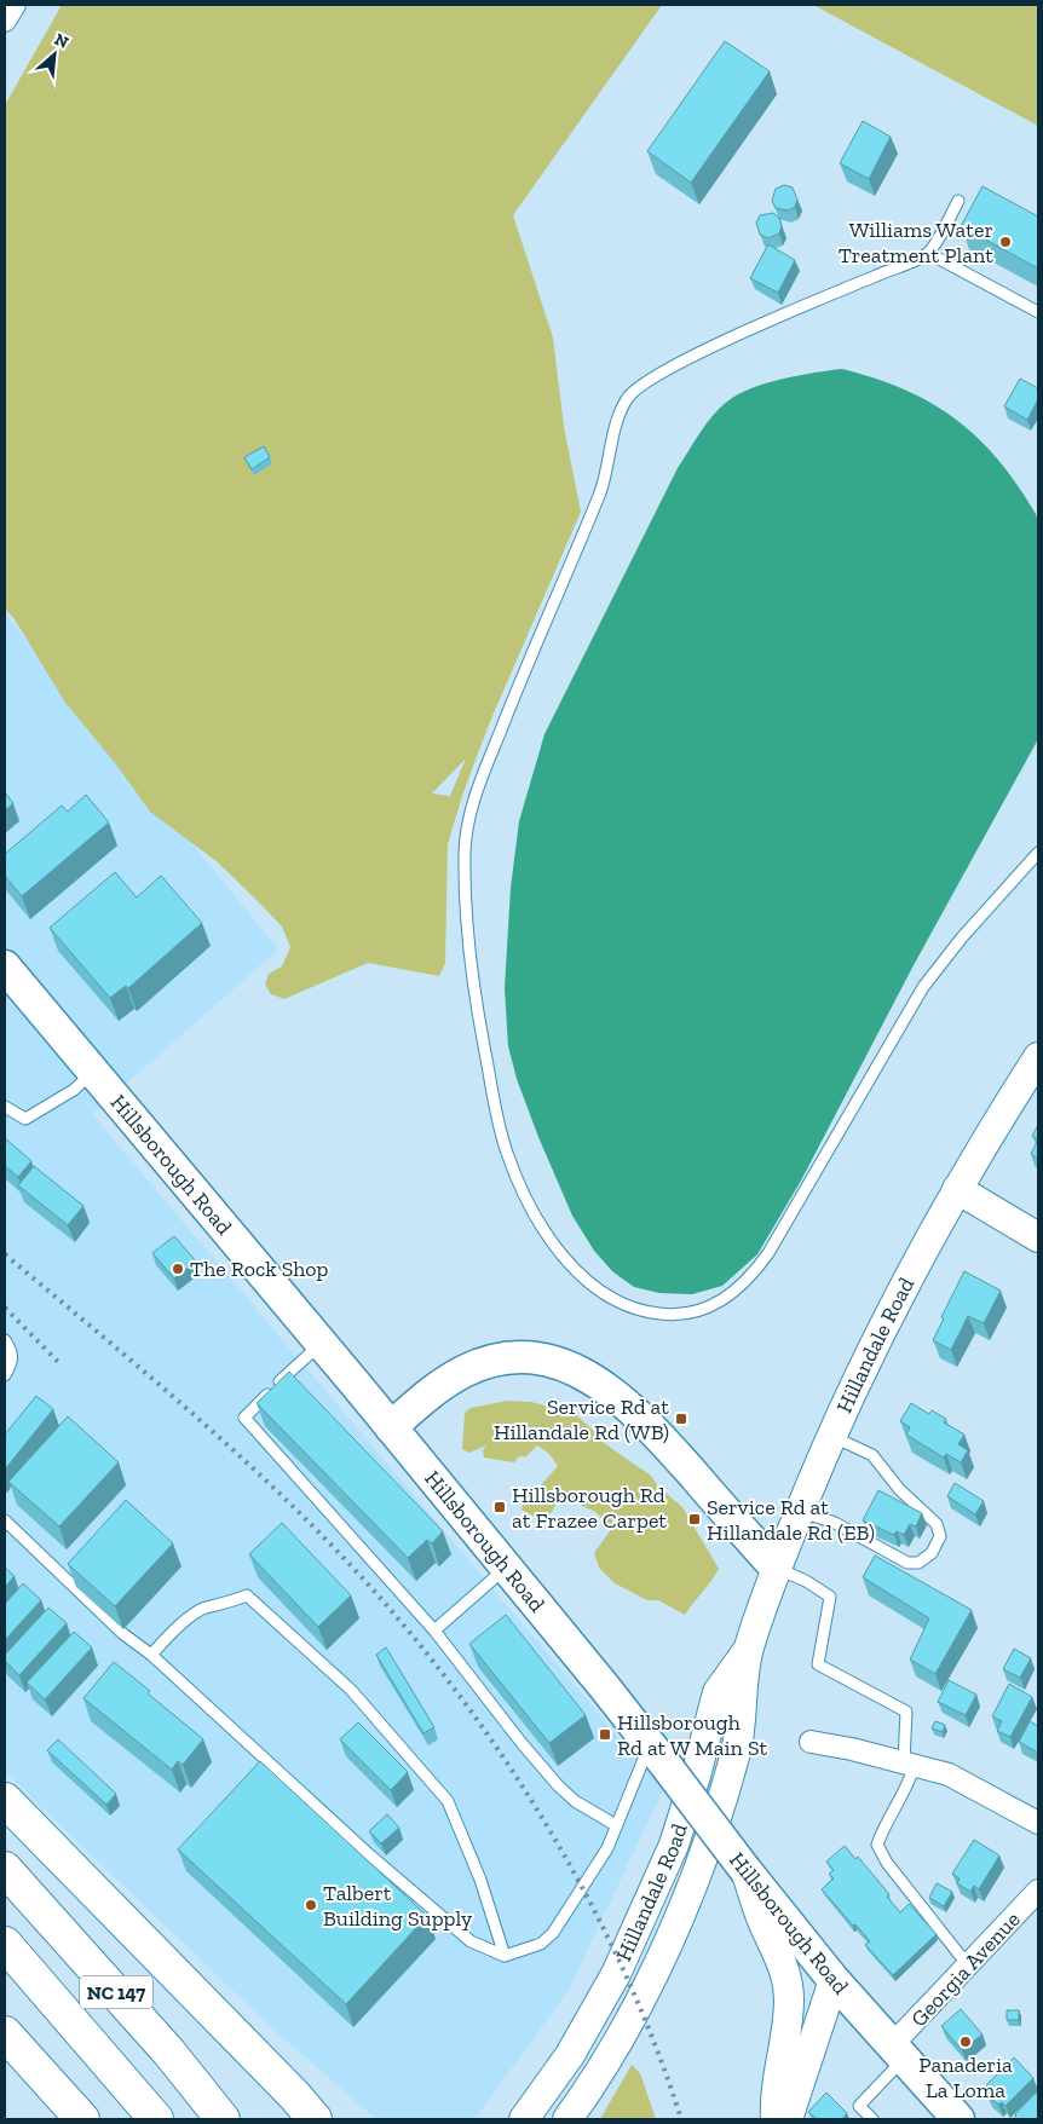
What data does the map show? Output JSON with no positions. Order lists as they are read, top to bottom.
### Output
{
  "streets": {
    "highway": ["NC 147"],
    "main road": ["Hillsborough Road", "Hillandale Road"],
    "street": ["Georgia Avenue"]
  },
  "crossings": [
    ["Hillsborough Road", "Georgia Avenue"]
  ],
  "places": {
    "other": [
      "Williams Water Treatment Plant",
      "The Rock Shop",
      "Talbert Building Supply",
      "Panaderia La Loma"
    ],
    "transit": [
      "Service Rd at Hillandale Rd (WB)",
      "Hillsborough Rd at Frazee Carpet",
      "Service Rd at Hillandale Rd (EB)",
      "Hillsborough Rd at W Main St"
    ]
  },
  "north": "top right"
}
